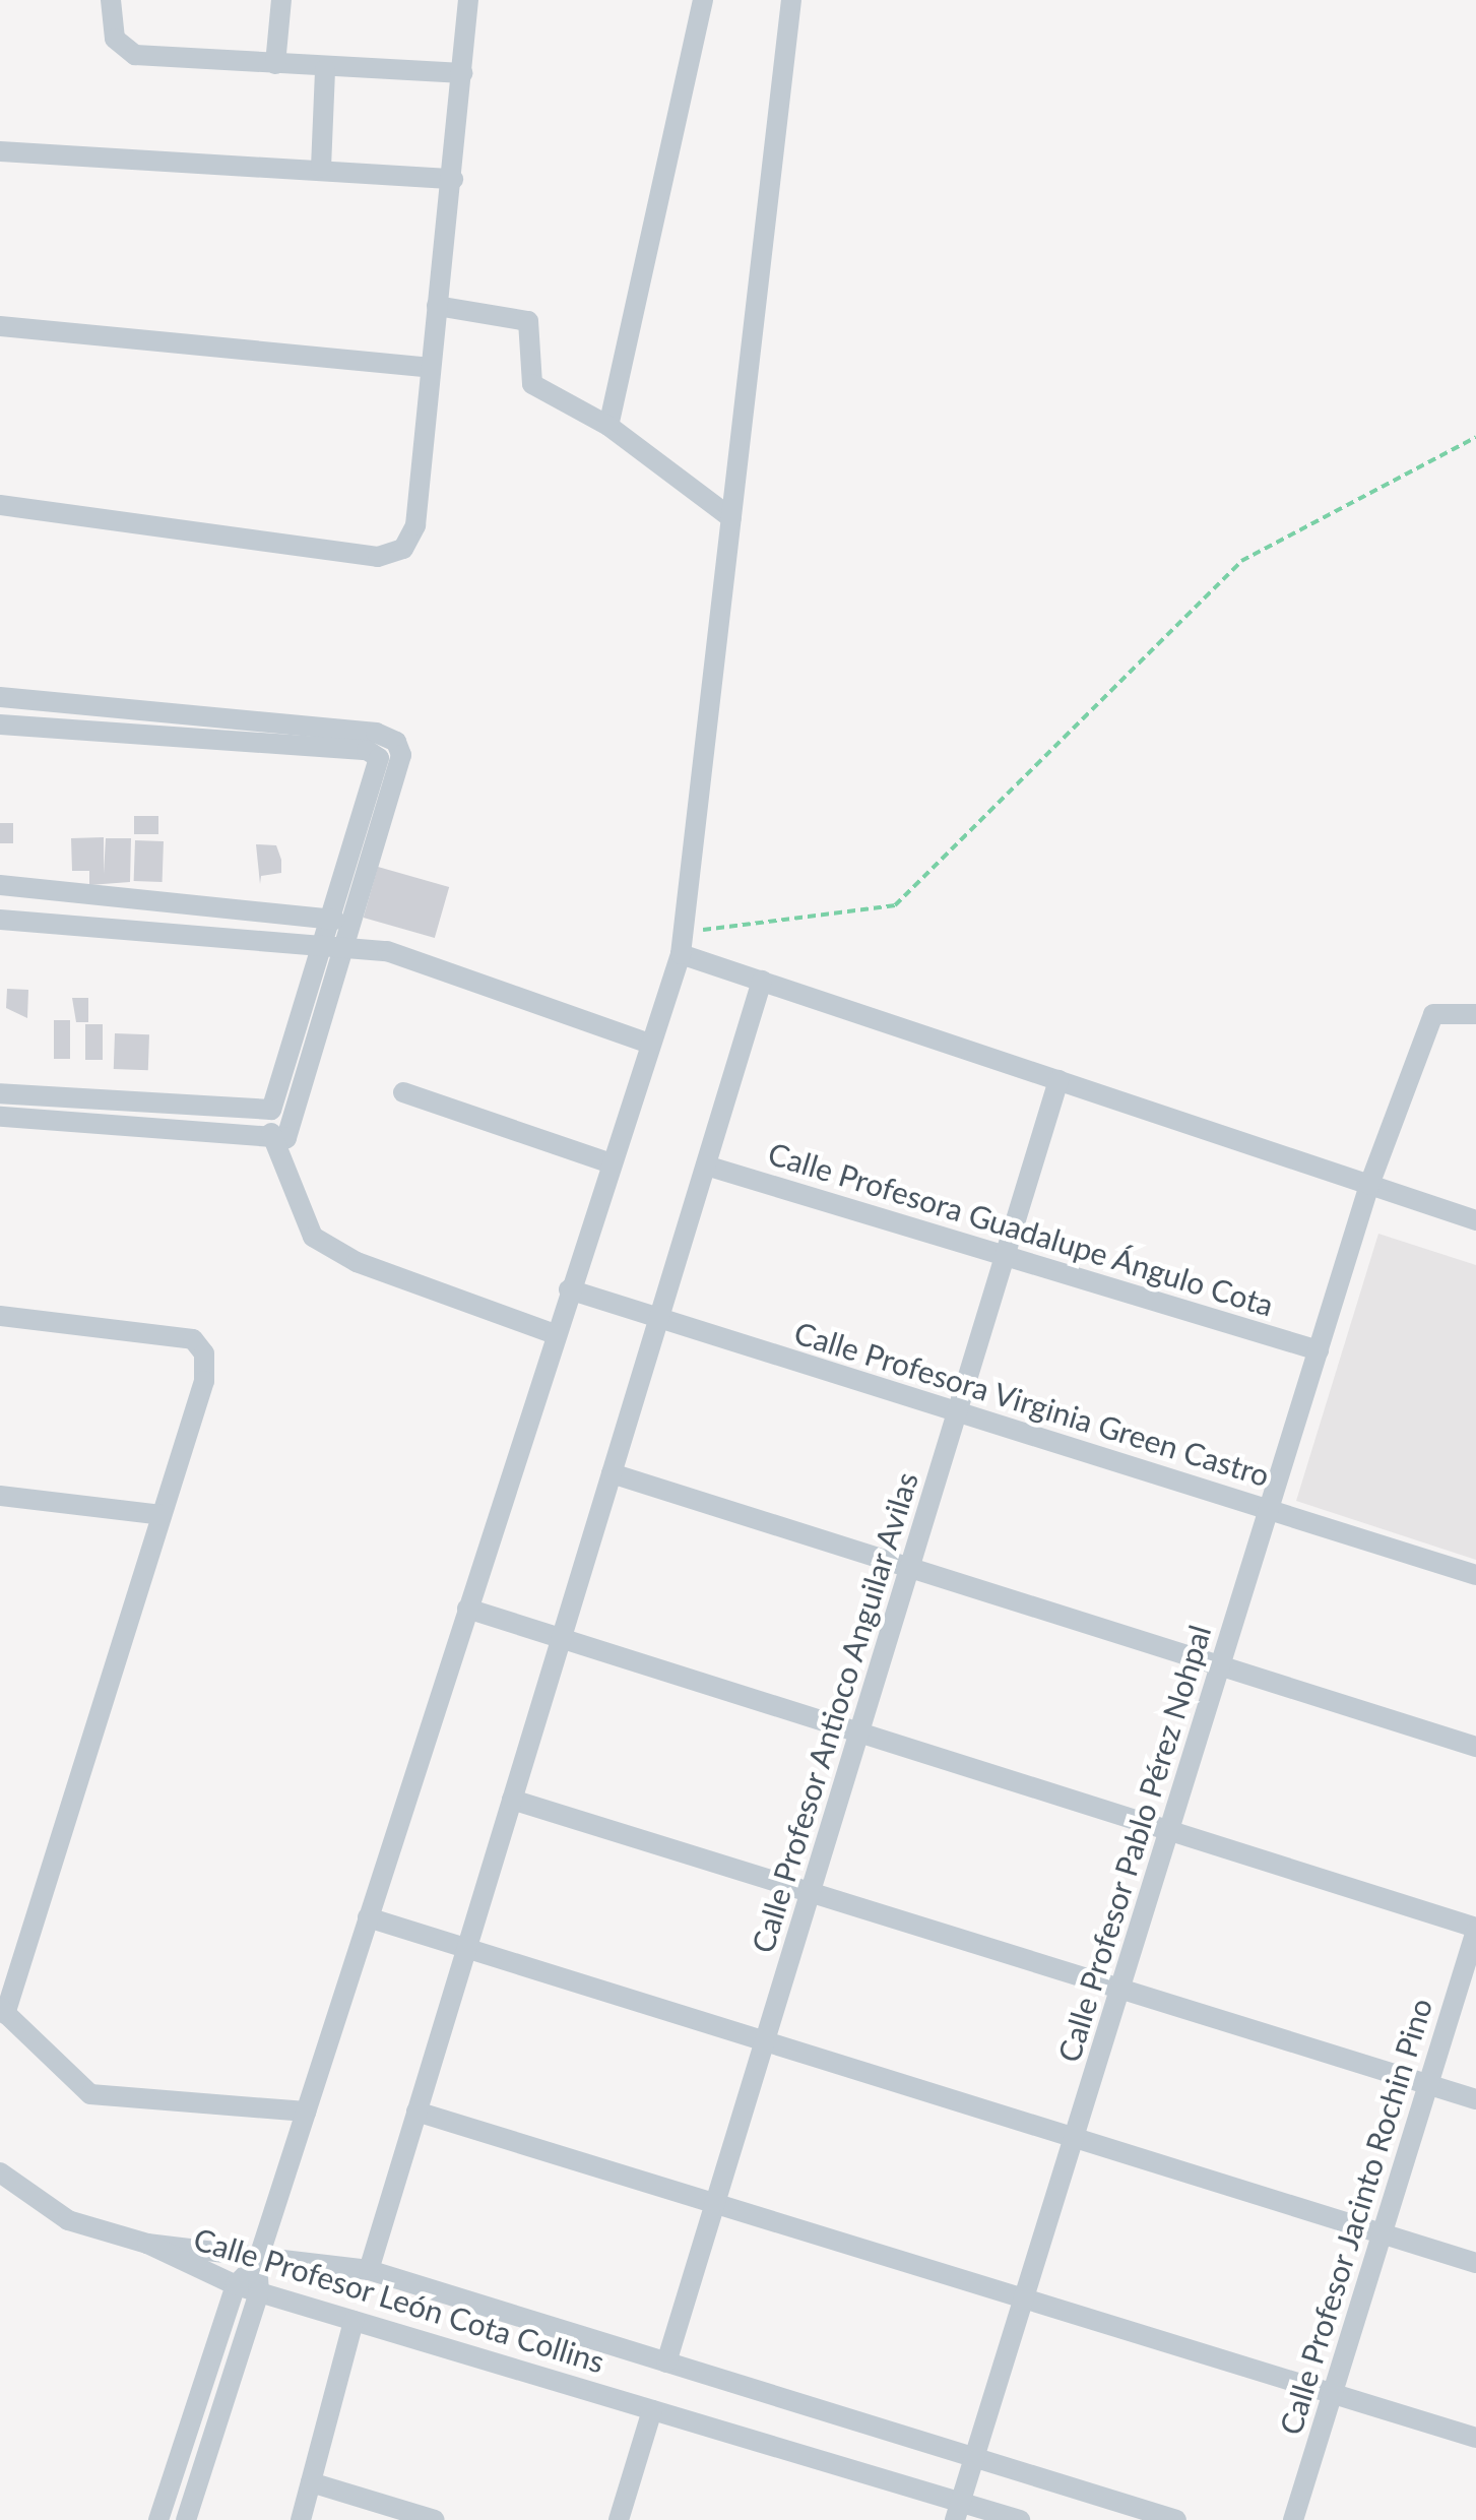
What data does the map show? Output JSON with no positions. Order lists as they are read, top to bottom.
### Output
{
  "streets": {
    "street": [
      "Calle Profesora Guadalupe Ángulo Cota",
      "Calle Profesora Virginia Green Castro",
      "Calle Profesor Antioco Anguilar Avilas",
      "Calle Profesor Pablo Pérez Nohpal",
      "Calle Profesor Jacinto Rochin Pino",
      "Calle Profesor León Cota Collins"
    ]
  },
  "crossings": [
    ["Calle Profesora Guadalupe Ángulo Cota", "Calle Profesor Antioco Anguilar Avilas"],
    ["Calle Profesora Guadalupe Ángulo Cota", "Calle Profesor Pablo Pérez Nohpal"],
    ["Calle Profesora Virginia Green Castro", "Calle Profesor Antioco Anguilar Avilas"],
    ["Calle Profesora Virginia Green Castro", "Calle Profesor Pablo Pérez Nohpal"],
    ["Calle Profesor Antioco Anguilar Avilas", "Calle Profesor León Cota Collins"],
    ["Calle Profesor Pablo Pérez Nohpal", "Calle Profesor León Cota Collins"]
  ]
}
